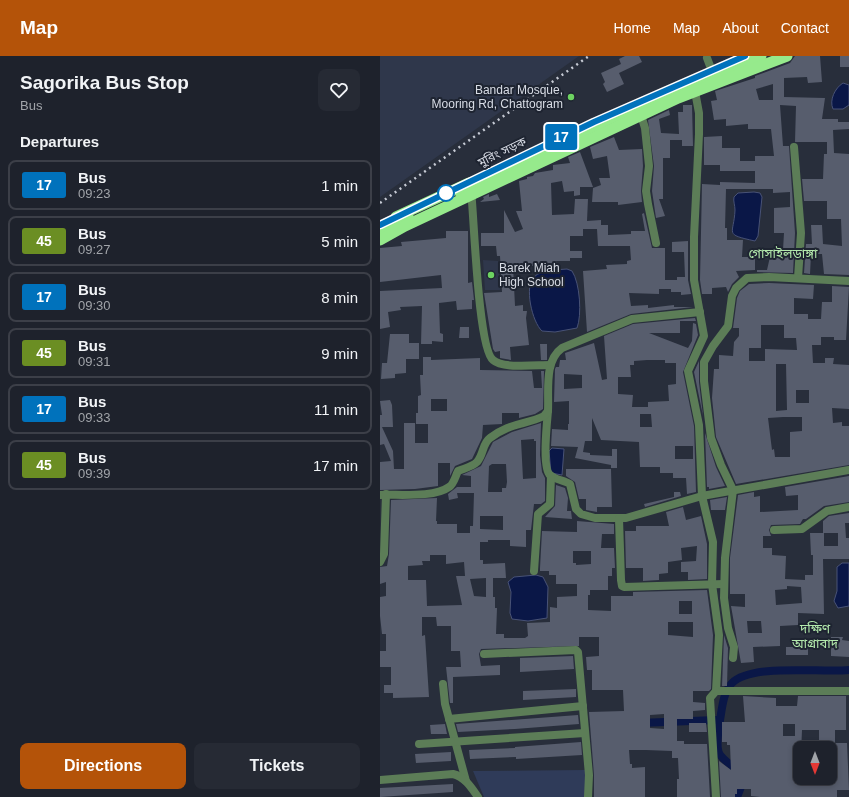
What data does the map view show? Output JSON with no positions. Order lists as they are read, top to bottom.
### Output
{
  "streets": {
    "highway": ["মুরিং সড়ক"]
  },
  "districts": ["গোসাইলডাঙ্গা", "দক্ষিণ আগ্রাবাদ"],
  "places": ["Bandar Mosque, Mooring Rd, Chattogram", "Barek Miah High School"],
  "lines": ["bus line 17"],
  "north": "bottom",
  "page": {
    "header": "Map",
    "nav": [
      "Home",
      "Map",
      "About",
      "Contact"
    ],
    "heading": [
      ["Sagorika Bus Stop", "Bus"],
      "Departures"
    ],
    "on_map": "17",
    "list": [
      {
        "mark": "17",
        "name": "Bus",
        "note": "09:23",
        "value": "1 min"
      },
      {
        "mark": "45",
        "name": "Bus",
        "note": "09:27",
        "value": "5 min"
      },
      {
        "mark": "17",
        "name": "Bus",
        "note": "09:30",
        "value": "8 min"
      },
      {
        "mark": "45",
        "name": "Bus",
        "note": "09:31",
        "value": "9 min"
      },
      {
        "mark": "17",
        "name": "Bus",
        "note": "09:33",
        "value": "11 min"
      },
      {
        "mark": "45",
        "name": "Bus",
        "note": "09:39",
        "value": "17 min"
      }
    ],
    "buttons": ["Directions", "Tickets"]
  }
}
